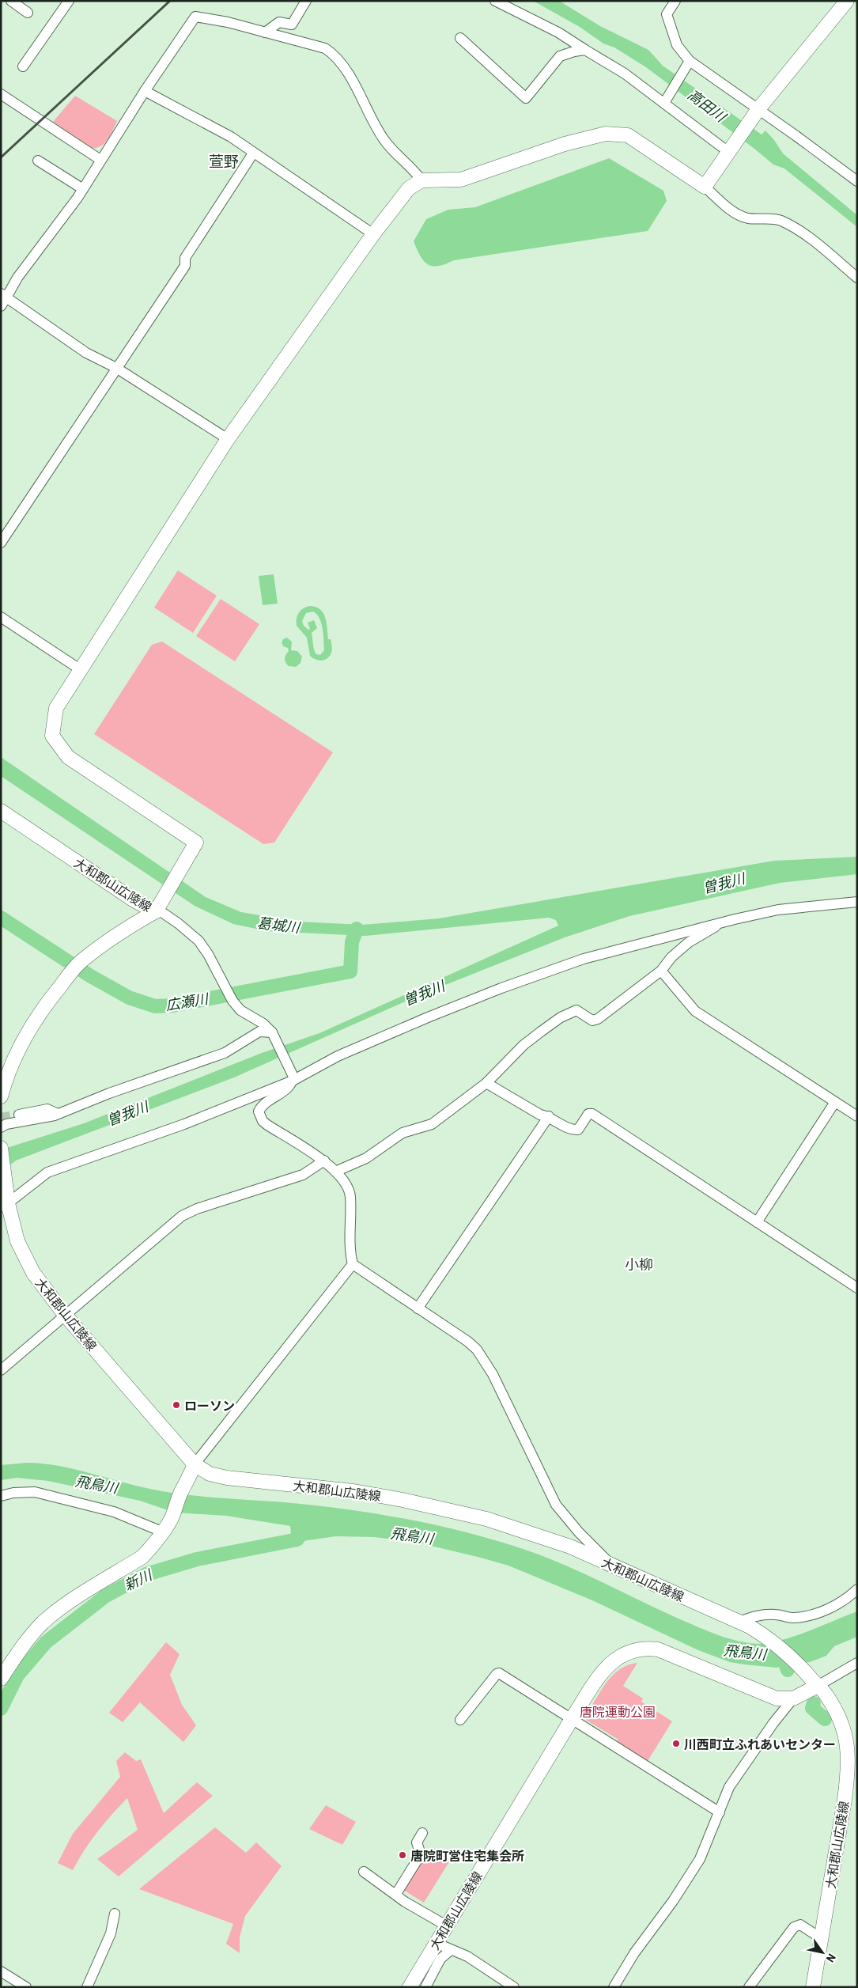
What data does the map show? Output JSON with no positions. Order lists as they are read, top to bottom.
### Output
{
  "streets": {
    "main road": ["大和郡山広陵線"]
  },
  "districts": ["萱野", "小柳"],
  "water": [
    "高田川",
    "曽我川",
    "葛城川",
    "広瀬川",
    "飛鳥川",
    "新川"
  ],
  "parks": ["唐院運動公園"],
  "places": ["ローソン", "川西町立ふれあいセンター", "唐院町営住宅集会所"],
  "north": "bottom right"
}
